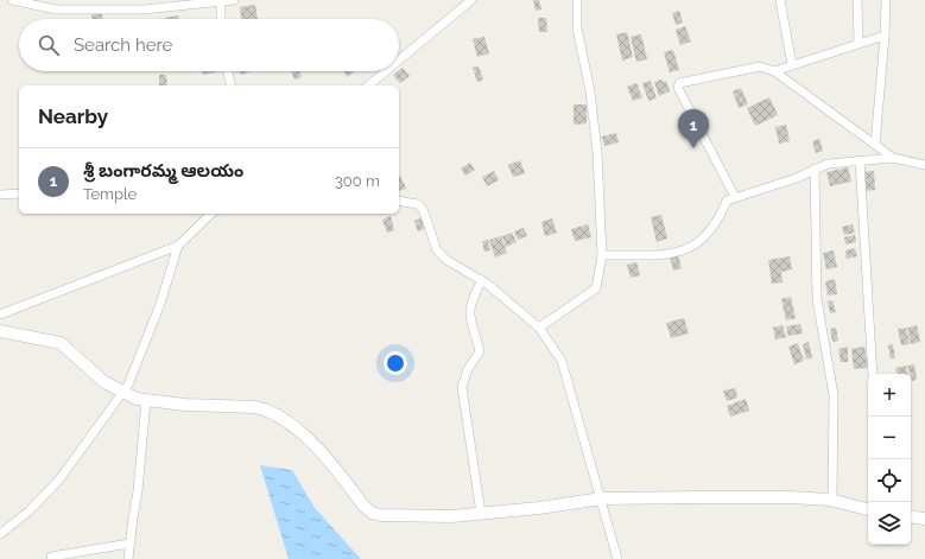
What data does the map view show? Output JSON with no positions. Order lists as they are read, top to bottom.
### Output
{
  "page": {
    "search": "Search here",
    "heading": "Nearby",
    "pins": "1",
    "list": [
      {
        "mark": "1",
        "name": "శ్రీ బంగారమ్మ ఆలయం",
        "note": "Temple",
        "value": "300 m"
      }
    ],
    "map_buttons": ["+", "−"]
  }
}
